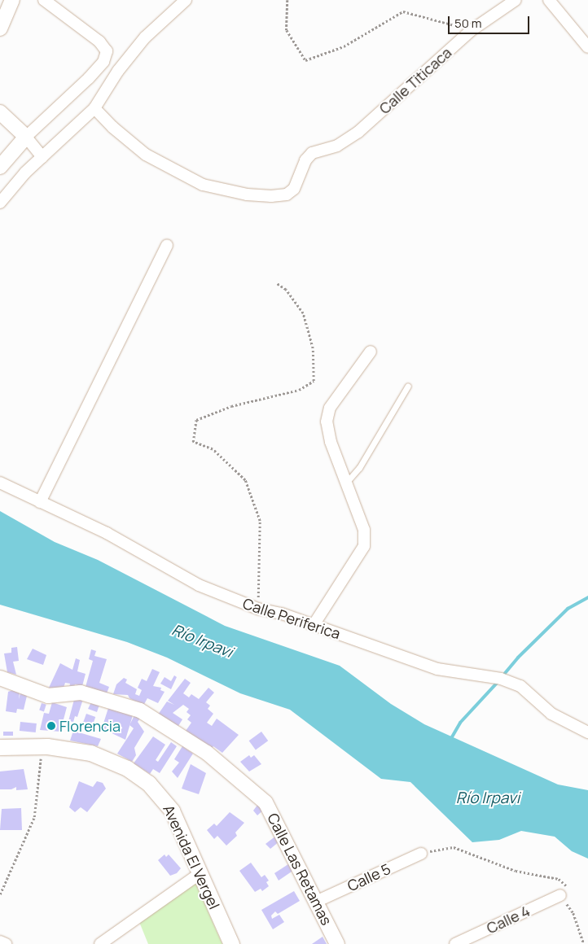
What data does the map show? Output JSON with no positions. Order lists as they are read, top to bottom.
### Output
{
  "streets": {
    "main road": ["Avenida El Vergel"],
    "street": [
      "Calle Titicaca",
      "Calle Periferica",
      "Calle Las Retamas",
      "Calle 5",
      "Calle 4"
    ]
  },
  "crossings": [
    ["Calle Las Retamas", "Calle 5"]
  ],
  "water": ["Río Irpavi"],
  "places": ["Florencia"],
  "scale_bar": "50 m"
}
